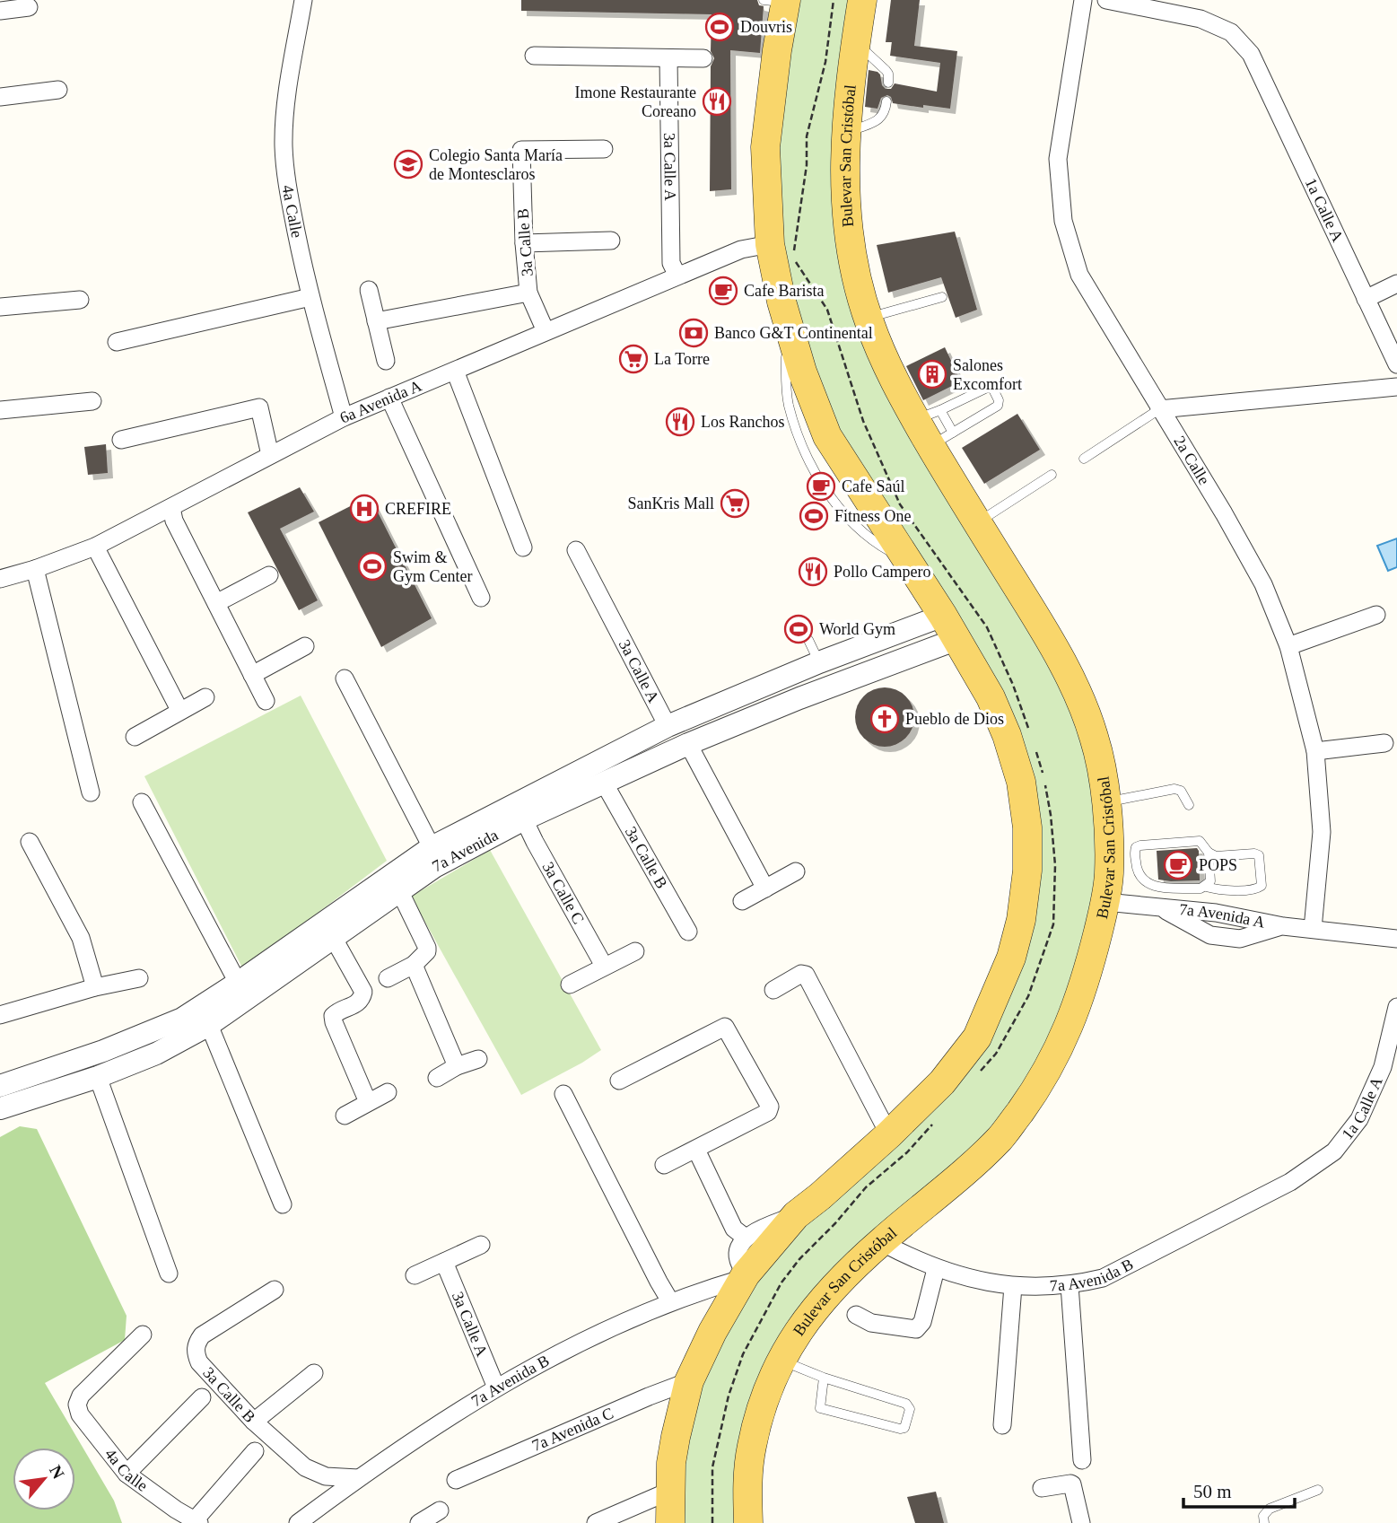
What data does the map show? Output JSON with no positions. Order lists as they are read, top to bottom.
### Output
{
  "streets": {
    "main road": ["Bulevar San Cristóbal"],
    "street": [
      "3a Calle A",
      "1a Calle A",
      "4a Calle",
      "3a Calle B",
      "6a Avenida A",
      "2a Calle",
      "7a Avenida",
      "3a Calle C",
      "7a Avenida A",
      "7a Avenida B",
      "7a Avenida C"
    ]
  },
  "crossings": [
    ["Bulevar San Cristóbal", "7a Avenida A"],
    ["Bulevar San Cristóbal", "7a Avenida B"],
    ["3a Calle A", "6a Avenida A"],
    ["3a Calle A", "7a Avenida"],
    ["3a Calle A", "7a Avenida B"],
    ["1a Calle A", "7a Avenida B"],
    ["4a Calle", "6a Avenida A"],
    ["3a Calle B", "6a Avenida A"],
    ["3a Calle B", "7a Avenida"],
    ["3a Calle B", "7a Avenida B"],
    ["2a Calle", "7a Avenida A"],
    ["7a Avenida", "3a Calle C"]
  ],
  "places": {
    "sports": [
      "Douvris",
      "Fitness One",
      "Swim & Gym Center",
      "World Gym"
    ],
    "restaurant": ["Imone Restaurante Coreano", "Los Ranchos", "Pollo Campero"],
    "school or university": ["Colegio Santa María de Montesclaros"],
    "cafe": ["Cafe Barista", "Cafe Saúl", "POPS"],
    "bank": ["Banco G&T Continental"],
    "supermarket": ["La Torre", "SanKris Mall"],
    "building": ["Salones Excomfort"],
    "hospital": ["CREFIRE"],
    "church": ["Pueblo de Dios"]
  },
  "scale_bar": "50 m",
  "north": "top right"
}
